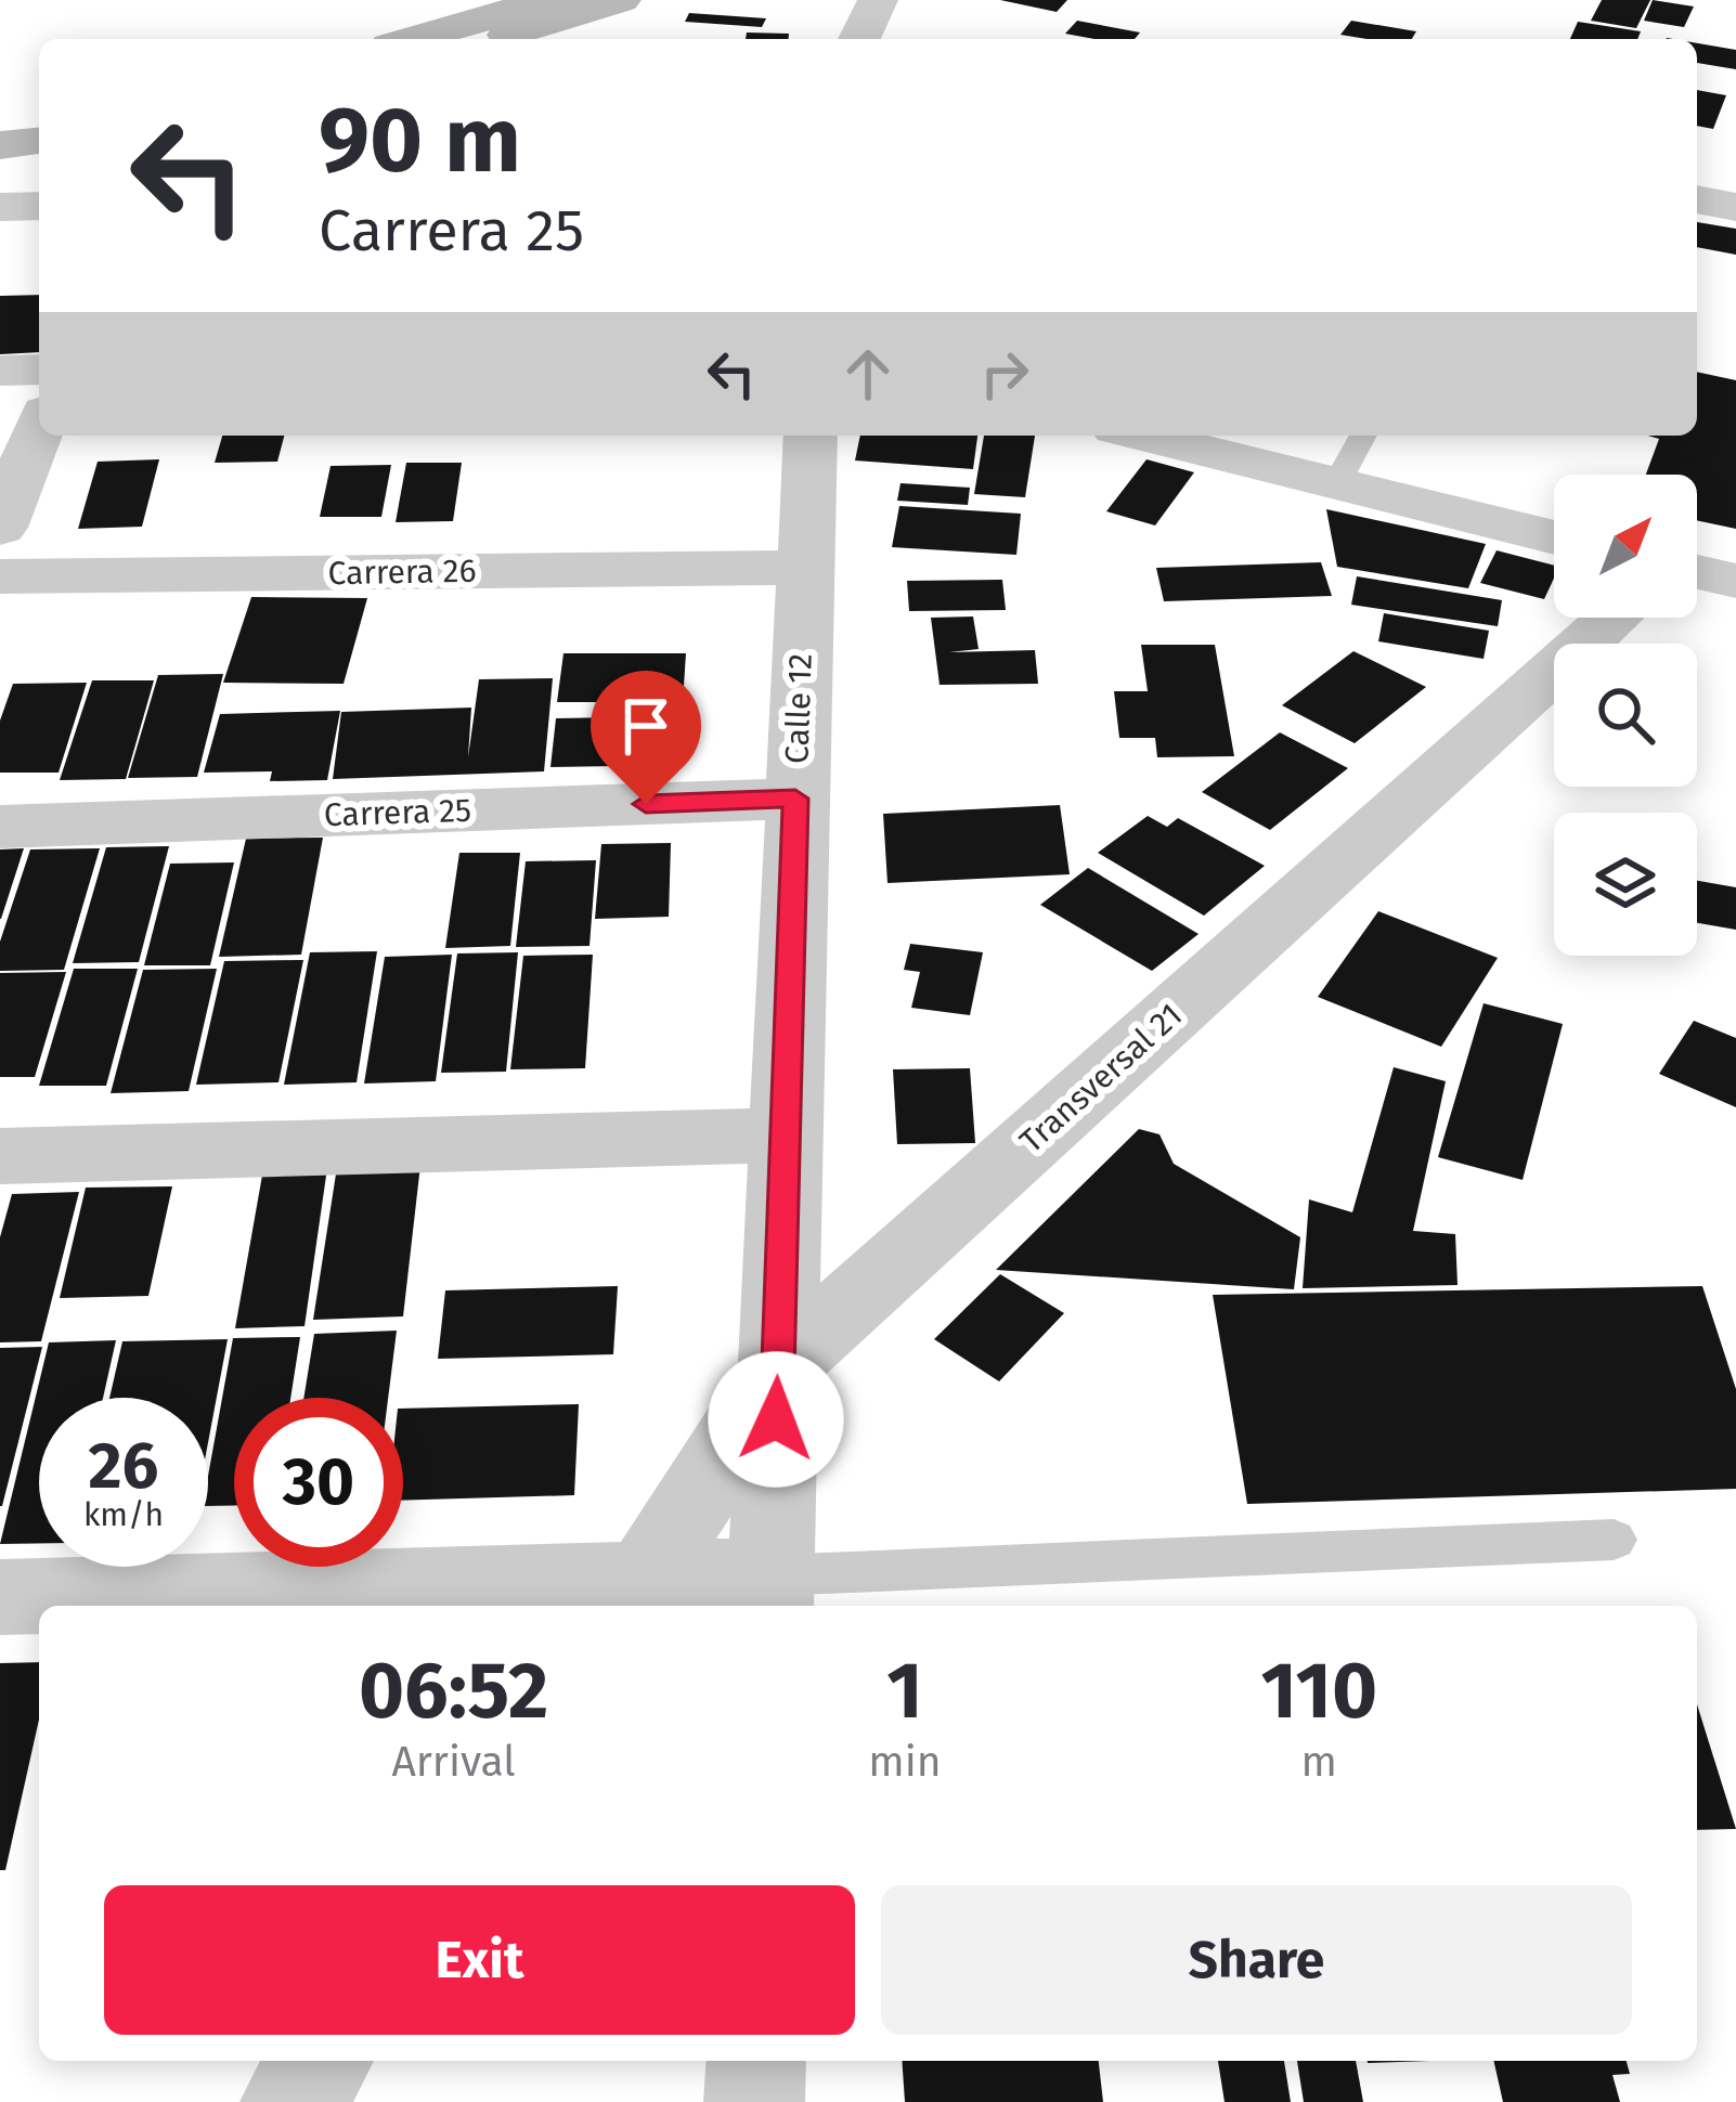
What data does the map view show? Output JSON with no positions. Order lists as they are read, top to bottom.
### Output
{
  "streets": {
    "street": [
      "Carrera 26",
      "Calle 12",
      "Carrera 25",
      "Transversal 21"
    ]
  },
  "crossings": [
    ["Carrera 26", "Calle 12"],
    ["Calle 12", "Carrera 25"],
    ["Calle 12", "Transversal 21"]
  ],
  "north": "top right",
  "page": {
    "turn": ["90 m", "Carrera 25"],
    "speed": "26 km/h",
    "limit": "30",
    "eta": [
      "06:52",
      "Arrival",
      "1",
      "min",
      "110",
      "m"
    ],
    "buttons": ["Exit", "Share"]
  }
}
